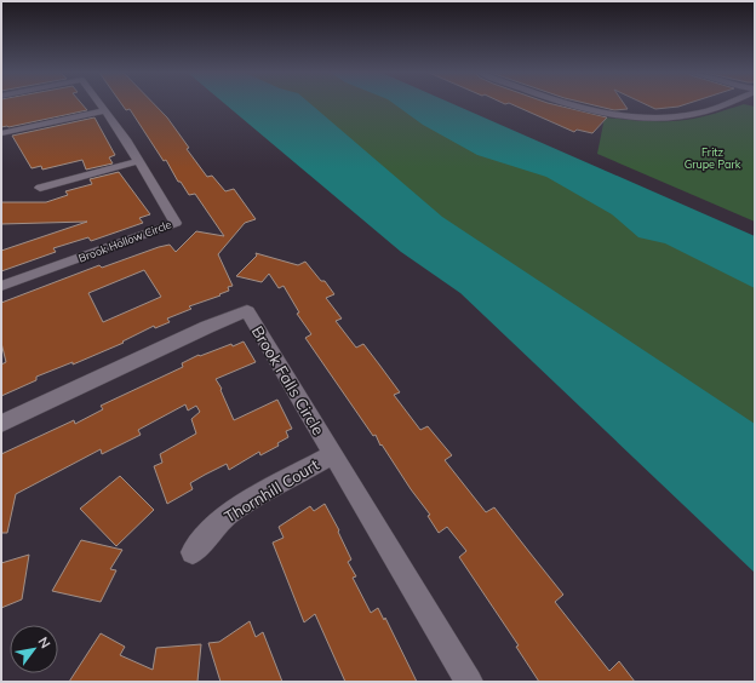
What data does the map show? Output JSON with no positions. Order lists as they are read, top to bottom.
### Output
{
  "streets": {
    "street": ["Brook Hollow Circle", "Brook Falls Circle", "Thornhill Court"]
  },
  "crossings": [
    ["Brook Falls Circle", "Thornhill Court"]
  ],
  "parks": ["Fritz Grupe Park"],
  "north": "top right"
}
